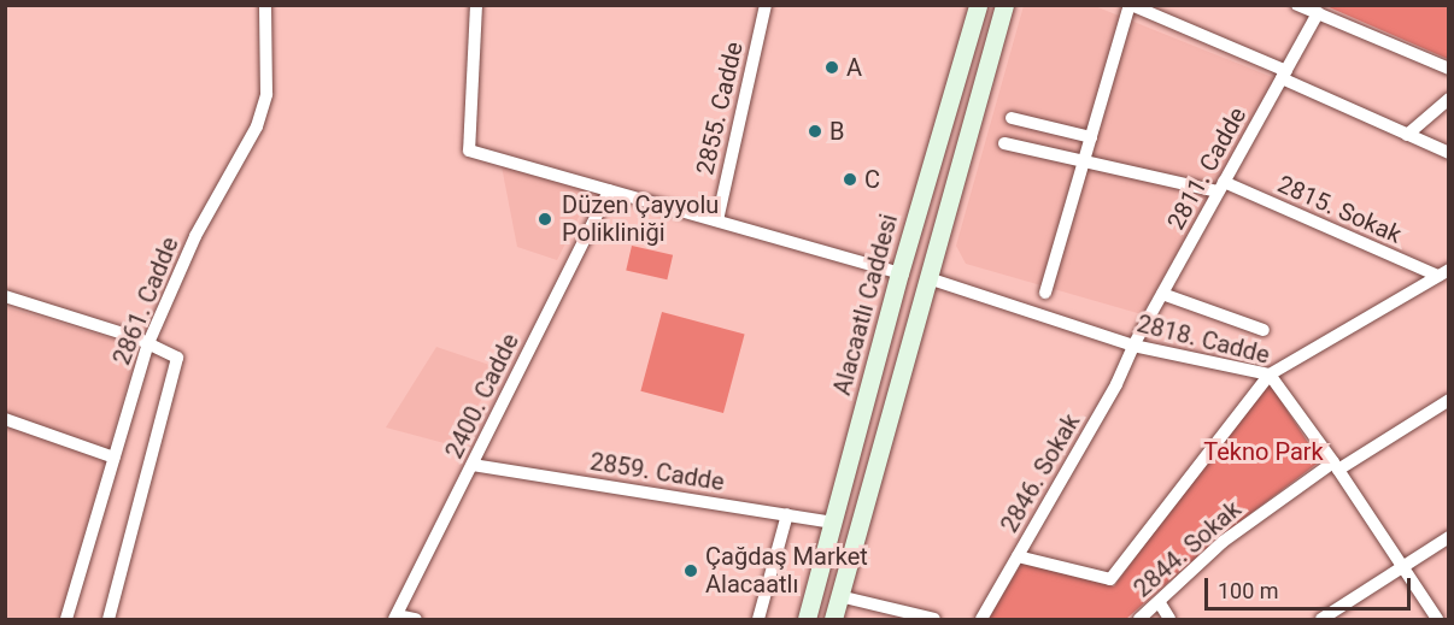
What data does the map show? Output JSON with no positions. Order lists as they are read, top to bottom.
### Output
{
  "streets": {
    "main road": ["Alacaatlı Caddesi"],
    "street": [
      "2855. Cadde",
      "2811. Cadde",
      "2815. Sokak",
      "2861. Cadde",
      "2818. Cadde",
      "2400. Cadde",
      "2859. Cadde",
      "2846. Sokak",
      "2844. Sokak"
    ]
  },
  "crossings": [
    ["2811. Cadde", "2815. Sokak"],
    ["2811. Cadde", "2818. Cadde"],
    ["2811. Cadde", "2846. Sokak"],
    ["Alacaatlı Caddesi", "2859. Cadde"],
    ["2818. Cadde", "2846. Sokak"],
    ["2818. Cadde", "2844. Sokak"],
    ["2400. Cadde", "2859. Cadde"]
  ],
  "parks": ["Tekno Park"],
  "places": [
    "A",
    "B",
    "C",
    "Düzen Çayyolu Polikliniği",
    "Çağdaş Market Alacaatlı"
  ],
  "scale_bar": "100 m"
}
